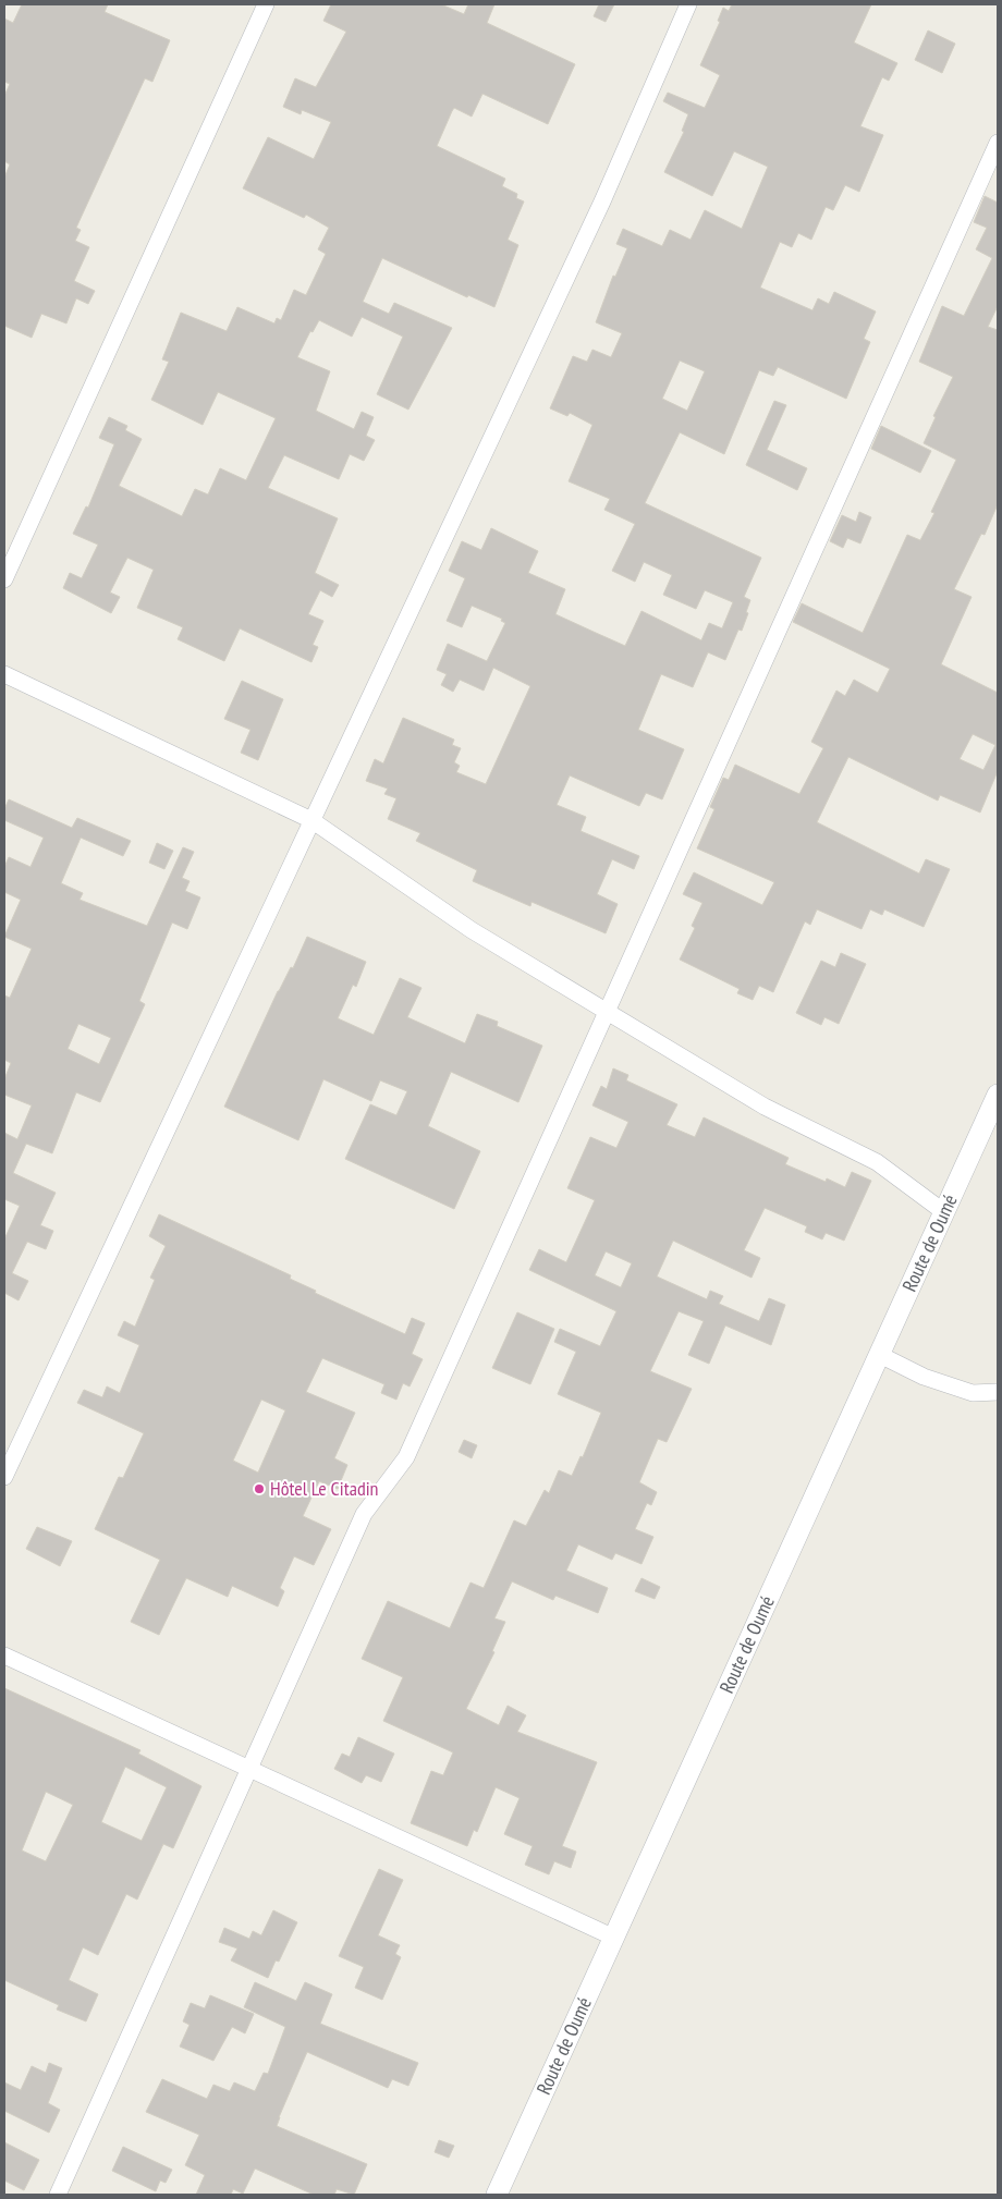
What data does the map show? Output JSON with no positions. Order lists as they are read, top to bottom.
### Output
{
  "streets": {
    "street": ["Route de Oumé"]
  },
  "places": ["Hôtel Le Citadin"]
}
